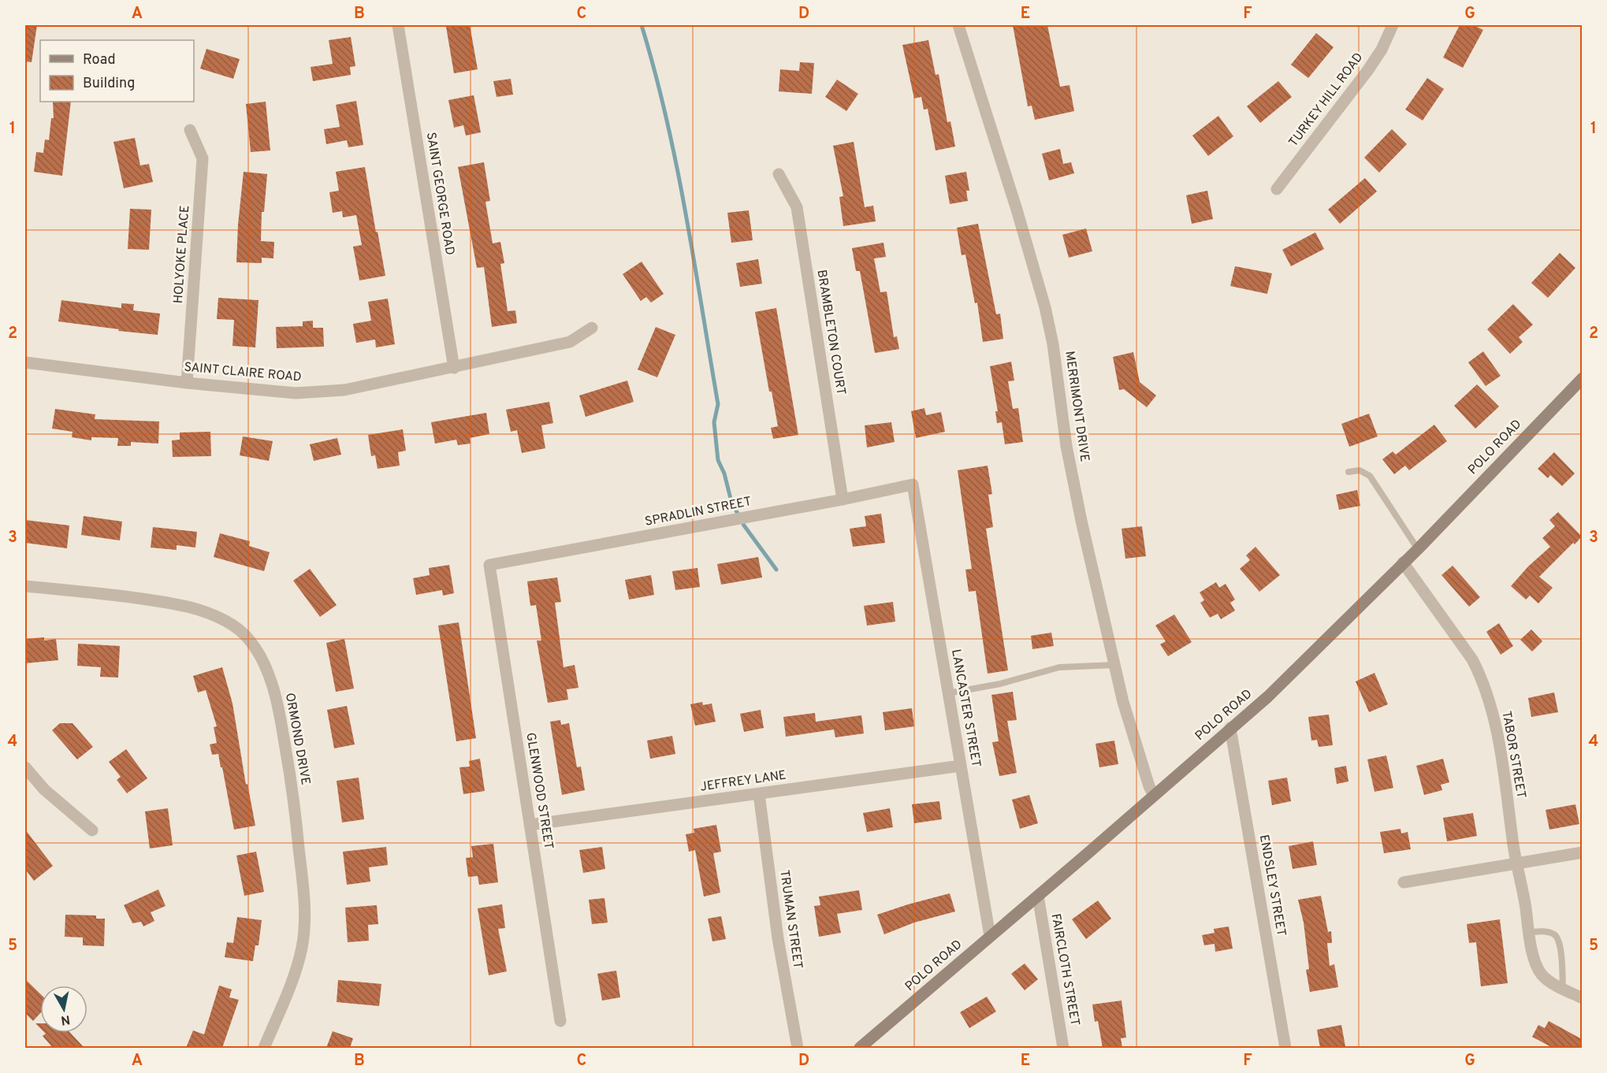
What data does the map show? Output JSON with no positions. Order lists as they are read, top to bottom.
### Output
{
  "streets": {
    "main road": ["POLO ROAD"],
    "street": [
      "TURKEY HILL ROAD",
      "SAINT GEORGE ROAD",
      "HOLYOKE PLACE",
      "BRAMBLETON COURT",
      "SAINT CLAIRE ROAD",
      "MERRIMONT DRIVE",
      "SPRADLIN STREET",
      "LANCASTER STREET",
      "ORMOND DRIVE",
      "TABOR STREET",
      "JEFFREY LANE",
      "GLENWOOD STREET",
      "ENDSLEY STREET",
      "TRUMAN STREET",
      "FAIRCLOTH STREET"
    ]
  },
  "crossings": [
    ["SAINT GEORGE ROAD", "SAINT CLAIRE ROAD"],
    ["HOLYOKE PLACE", "SAINT CLAIRE ROAD"],
    ["BRAMBLETON COURT", "SPRADLIN STREET"],
    ["MERRIMONT DRIVE", "POLO ROAD"],
    ["POLO ROAD", "LANCASTER STREET"],
    ["POLO ROAD", "TABOR STREET"],
    ["POLO ROAD", "ENDSLEY STREET"],
    ["POLO ROAD", "FAIRCLOTH STREET"],
    ["SPRADLIN STREET", "LANCASTER STREET"],
    ["SPRADLIN STREET", "GLENWOOD STREET"],
    ["LANCASTER STREET", "JEFFREY LANE"],
    ["JEFFREY LANE", "GLENWOOD STREET"],
    ["JEFFREY LANE", "TRUMAN STREET"]
  ],
  "legend": ["Road", "Building"],
  "north": "bottom",
  "grid": {
    "columns": [
      "A",
      "B",
      "C",
      "D",
      "E",
      "F",
      "G"
    ],
    "rows": [
      "1",
      "2",
      "3",
      "4",
      "5"
    ]
  }
}
